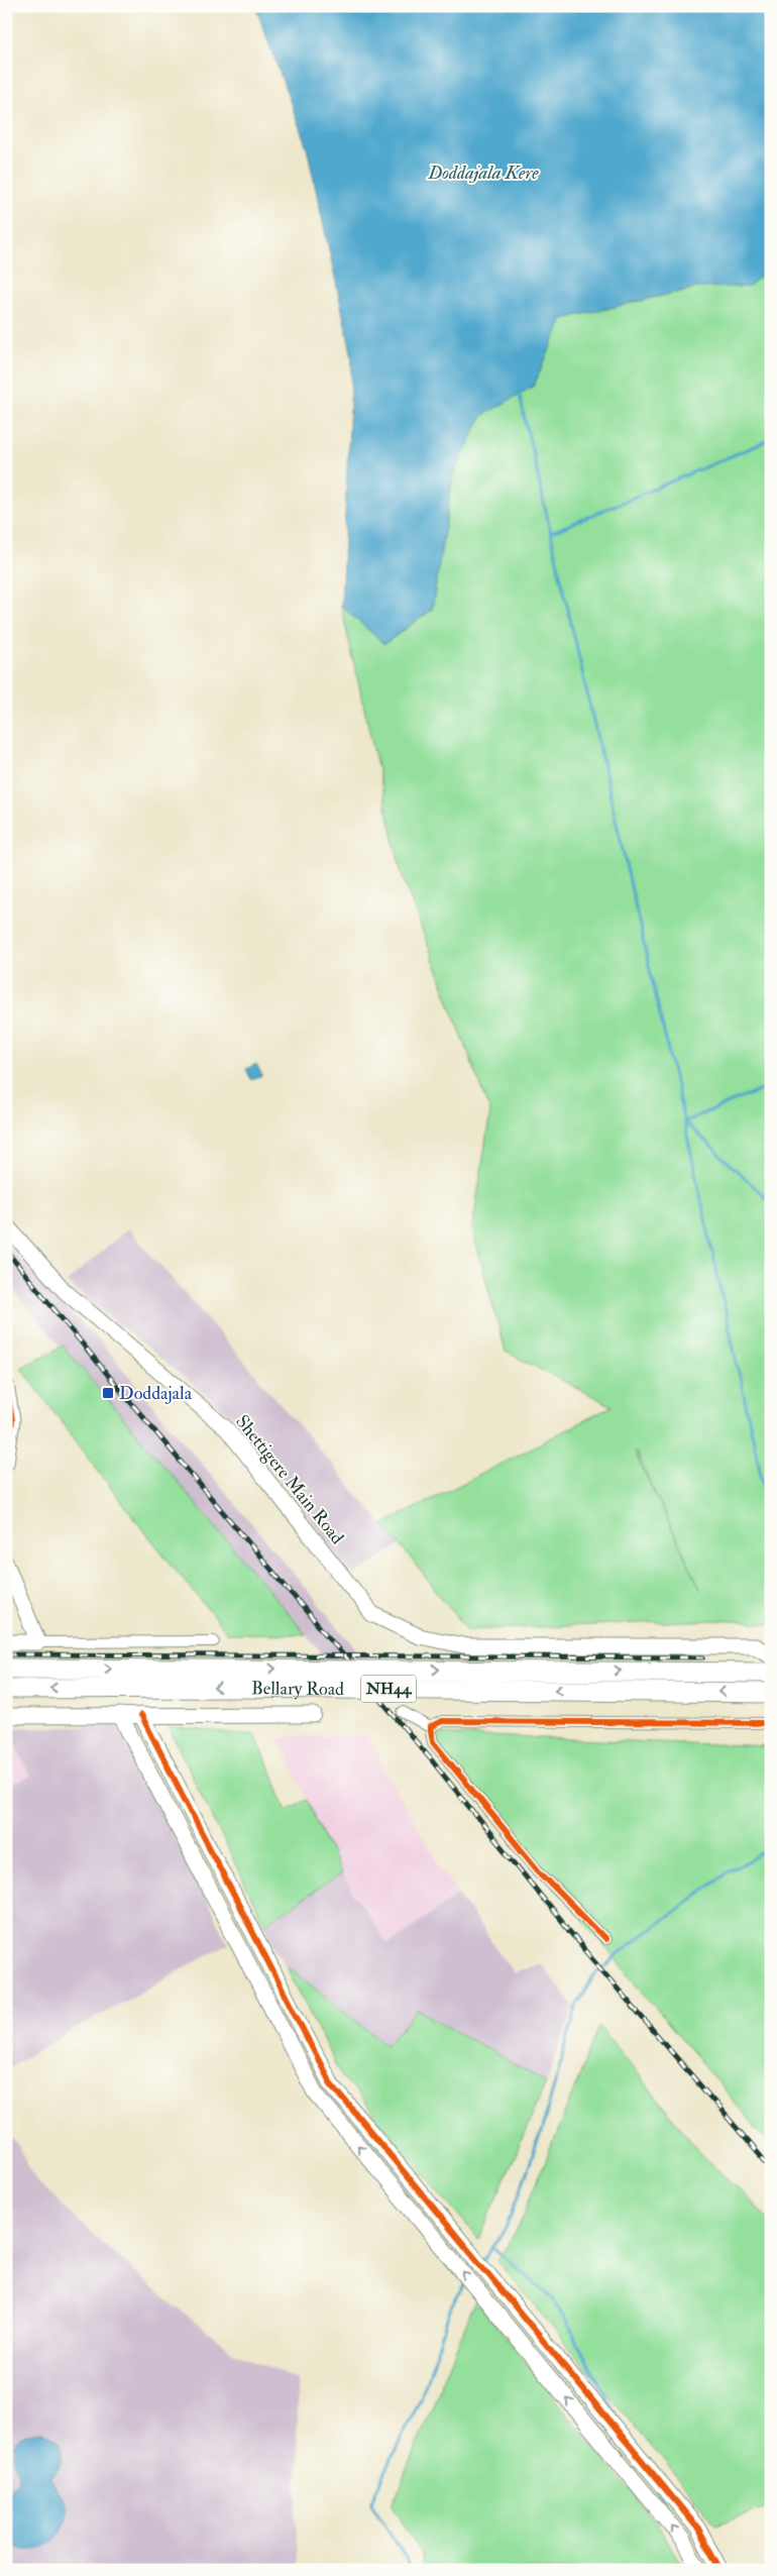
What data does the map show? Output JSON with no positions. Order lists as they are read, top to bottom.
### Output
{
  "streets": {
    "highway": ["Bellary Road", "NH44"],
    "street": ["Shettigere Main Road"]
  },
  "water": ["Doddajala Kere"],
  "places": {
    "transit": ["Doddajala"]
  }
}
